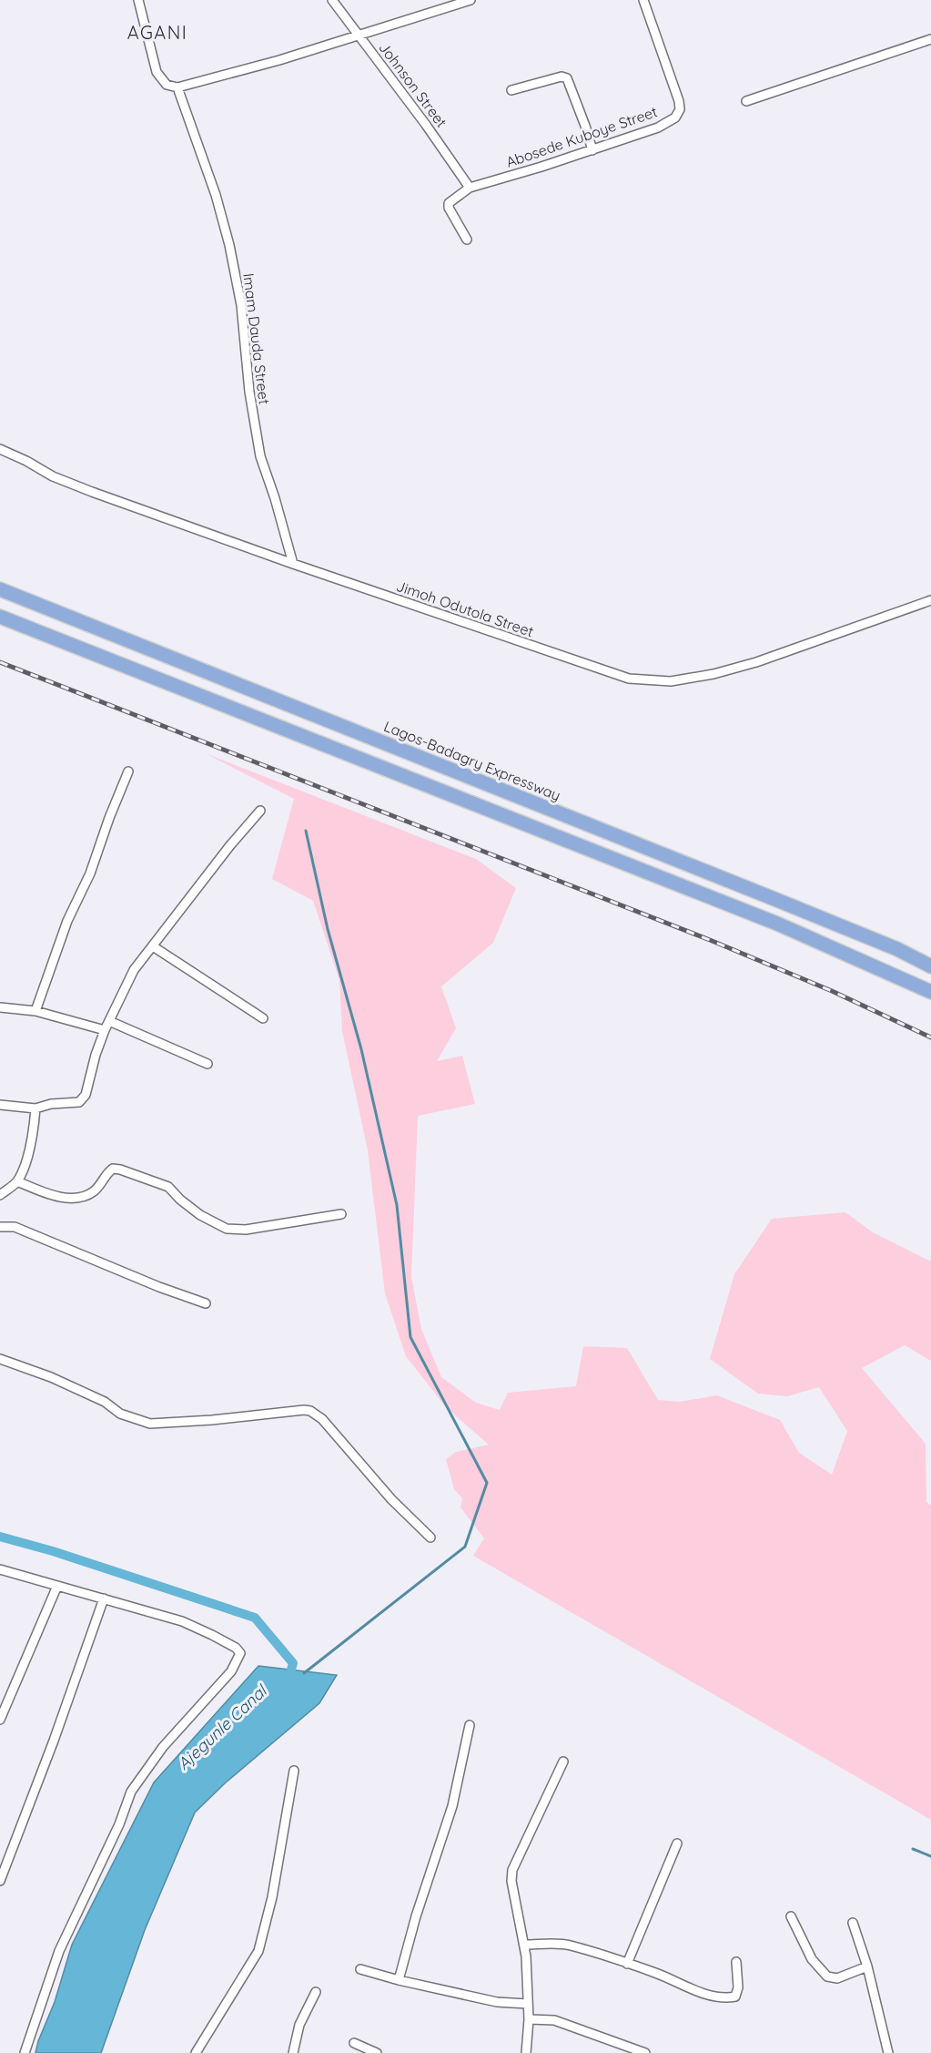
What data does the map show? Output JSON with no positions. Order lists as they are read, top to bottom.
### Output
{
  "streets": {
    "highway": ["Lagos-Badagry Expressway"],
    "street": [
      "Johnson Street",
      "Abosede Kuboye Street",
      "Imam Dauda Street",
      "Jimoh Odutola Street"
    ]
  },
  "crossings": [
    ["Johnson Street", "Abosede Kuboye Street"],
    ["Imam Dauda Street", "Jimoh Odutola Street"]
  ],
  "districts": ["AGANI"],
  "water": ["Ajegunle Canal"]
}
